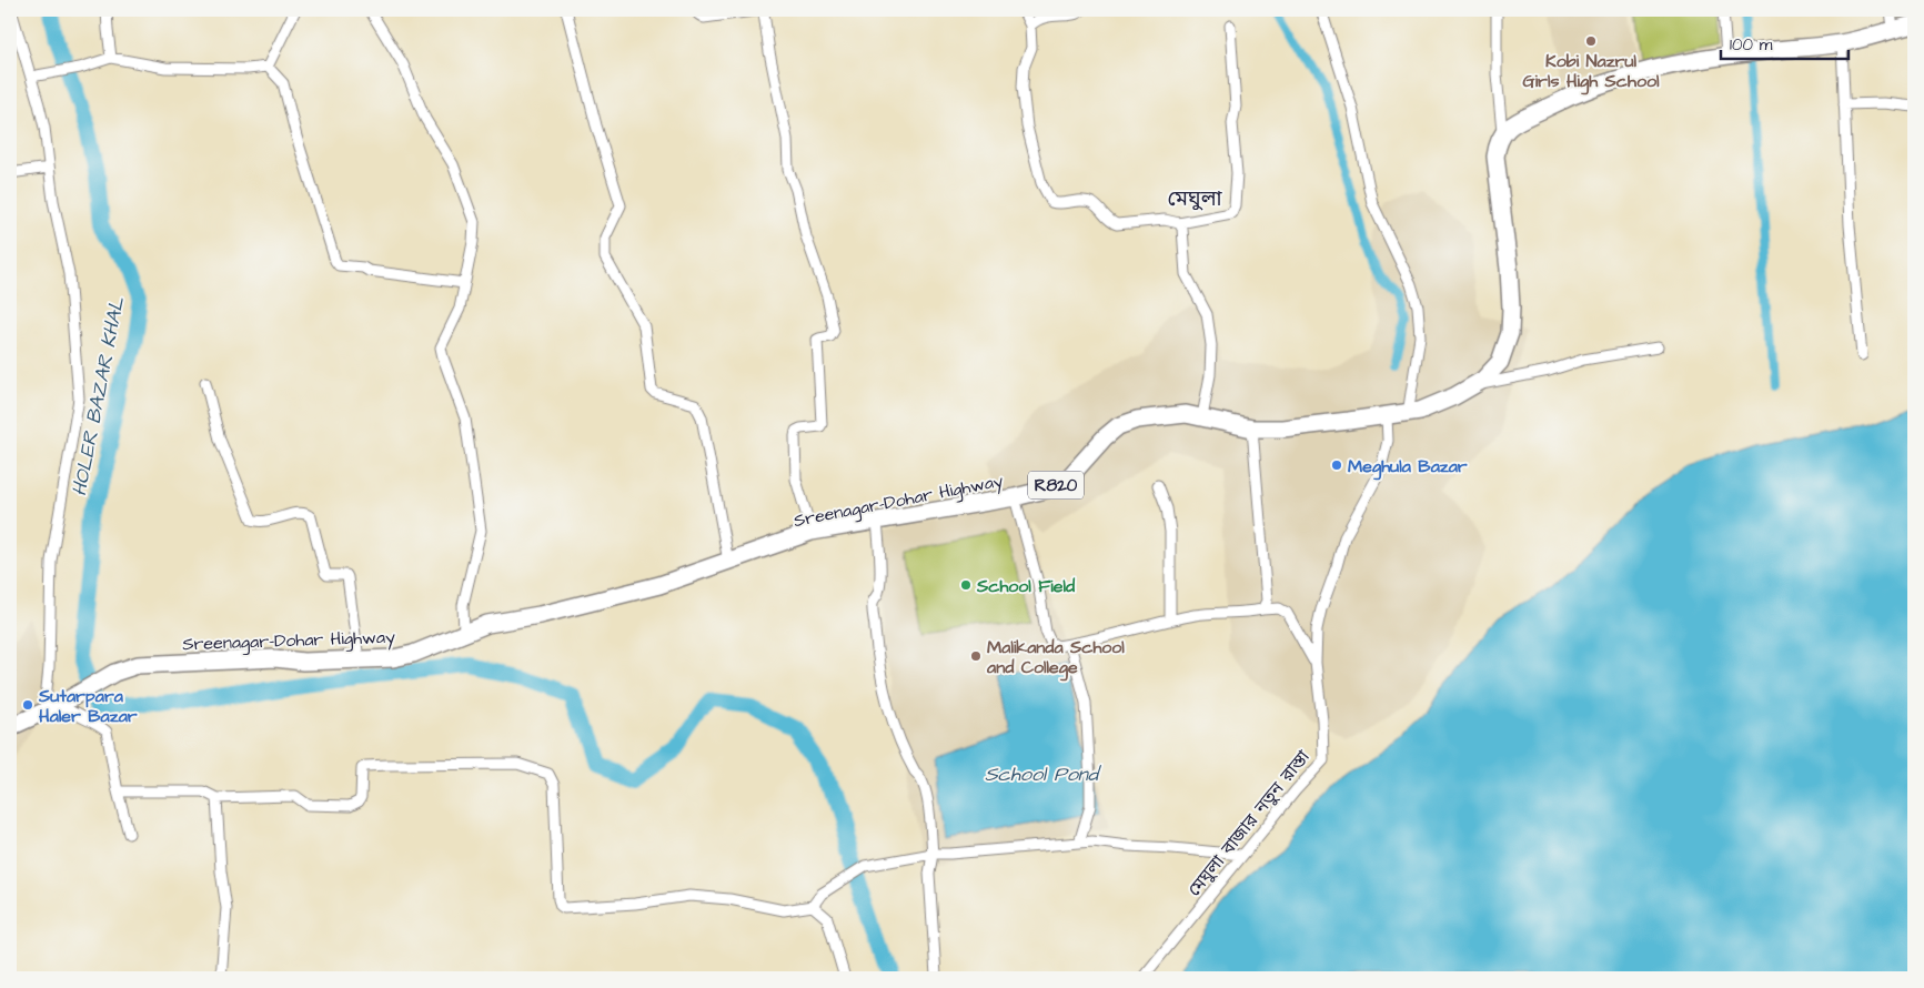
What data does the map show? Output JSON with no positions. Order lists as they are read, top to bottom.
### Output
{
  "streets": {
    "main road": ["R820", "Sreenagar-Dohar Highway"],
    "street": ["মেঘুলা বাজার নতুন রাস্তা"]
  },
  "crossings": [
    ["R820", "Sreenagar-Dohar Highway"],
    ["Sreenagar-Dohar Highway", "মেঘুলা বাজার নতুন রাস্তা"]
  ],
  "districts": ["মেঘুলা"],
  "water": ["HOLER BAZAR KHAL", "School Pond"],
  "places": [
    "Kobi Nazrul Girls High School",
    "Meghula Bazar",
    "School Field",
    "Malikanda School and College",
    "Sutarpara Haler Bazar"
  ],
  "scale_bar": "100 m"
}
